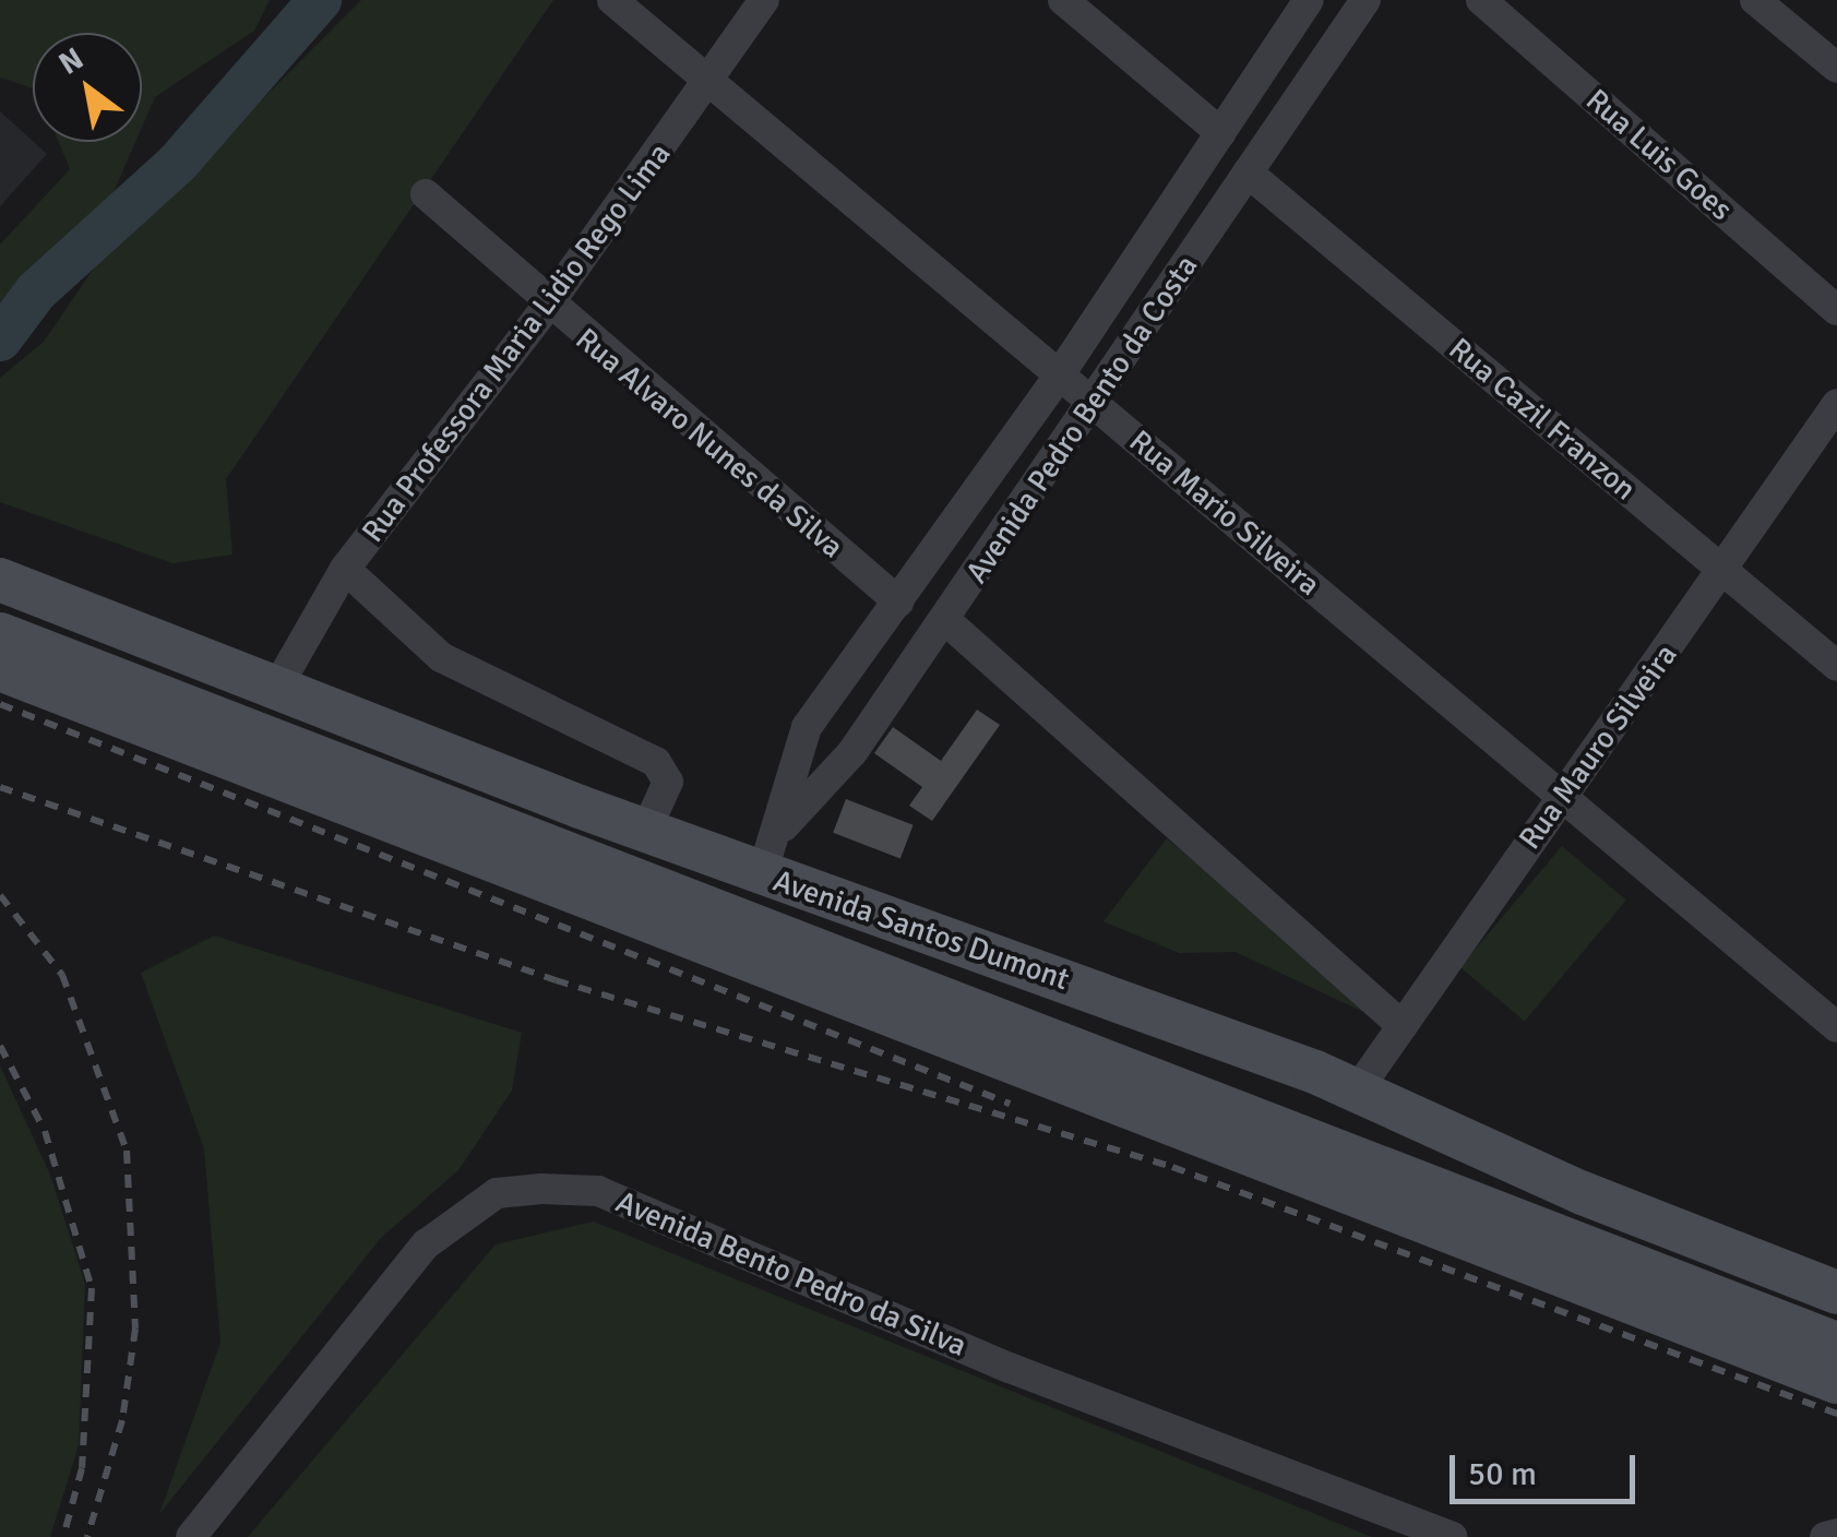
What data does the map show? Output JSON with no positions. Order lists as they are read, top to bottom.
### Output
{
  "streets": {
    "main road": ["Avenida Santos Dumont"],
    "street": [
      "Rua Luis Goes",
      "Rua Professora Maria Lidio Rego Lima",
      "Avenida Pedro Bento da Costa",
      "Rua Cazil Franzon",
      "Rua Alvaro Nunes da Silva",
      "Rua Mario Silveira",
      "Rua Mauro Silveira",
      "Avenida Bento Pedro da Silva"
    ]
  },
  "crossings": [
    ["Rua Professora Maria Lidio Rego Lima", "Rua Alvaro Nunes da Silva"],
    ["Rua Professora Maria Lidio Rego Lima", "Rua Mario Silveira"],
    ["Rua Professora Maria Lidio Rego Lima", "Avenida Santos Dumont"],
    ["Avenida Pedro Bento da Costa", "Rua Cazil Franzon"],
    ["Avenida Pedro Bento da Costa", "Rua Alvaro Nunes da Silva"],
    ["Avenida Pedro Bento da Costa", "Rua Mario Silveira"],
    ["Avenida Pedro Bento da Costa", "Avenida Santos Dumont"],
    ["Rua Cazil Franzon", "Rua Mauro Silveira"],
    ["Rua Mario Silveira", "Rua Mauro Silveira"],
    ["Rua Mauro Silveira", "Avenida Santos Dumont"]
  ],
  "scale_bar": "50 m",
  "north": "top left"
}
